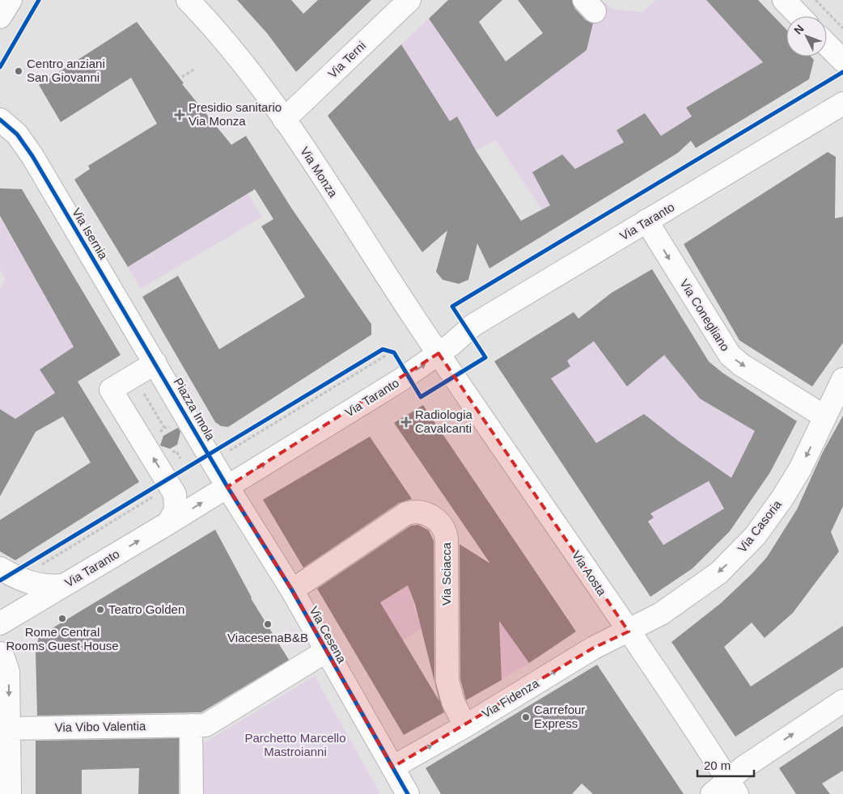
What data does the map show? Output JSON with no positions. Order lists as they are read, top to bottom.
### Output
{
  "streets": {
    "street": [
      "Via Terni",
      "Via Monza",
      "Via Taranto",
      "Via Isernia",
      "Via Conegliano",
      "Piazza Imola",
      "Via Casoria",
      "Via Aosta",
      "Via Sciacca",
      "Via Cesena",
      "Via Fidenza",
      "Via Vibo Valentia"
    ]
  },
  "crossings": [
    ["Via Terni", "Via Monza"],
    ["Via Monza", "Via Taranto"],
    ["Via Monza", "Via Aosta"],
    ["Via Taranto", "Via Conegliano"],
    ["Via Taranto", "Piazza Imola"],
    ["Via Taranto", "Via Aosta"],
    ["Via Taranto", "Via Cesena"],
    ["Via Isernia", "Piazza Imola"],
    ["Via Conegliano", "Via Casoria"],
    ["Piazza Imola", "Via Cesena"],
    ["Via Casoria", "Via Aosta"],
    ["Via Casoria", "Via Fidenza"],
    ["Via Aosta", "Via Fidenza"],
    ["Via Sciacca", "Via Cesena"],
    ["Via Sciacca", "Via Fidenza"],
    ["Via Cesena", "Via Fidenza"],
    ["Via Cesena", "Via Vibo Valentia"]
  ],
  "one_way": ["Via Taranto", "Via Conegliano", "Via Fidenza"],
  "parks": ["Parchetto Marcello Mastroianni"],
  "places": {
    "other": [
      "Centro anziani San Giovanni",
      "Teatro Golden",
      "Rome Central Rooms Guest House",
      "ViacesenaB&B",
      "Carrefour Express"
    ],
    "health": ["Presidio sanitario Via Monza", "Radiologia Cavalcanti"]
  },
  "scale_bar": "20 m",
  "north": "top left"
}
